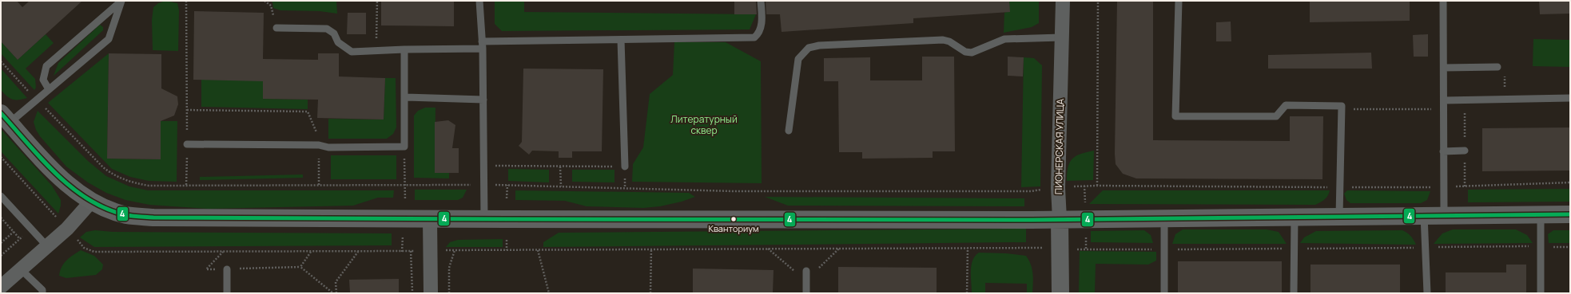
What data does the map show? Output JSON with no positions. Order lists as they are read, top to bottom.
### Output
{
  "streets": {
    "main road": ["ПИОНЕРСКАЯ УЛИЦА"]
  },
  "parks": ["Литературный сквер"],
  "places": ["Кванториум"],
  "lines": ["transit line 4"]
}
